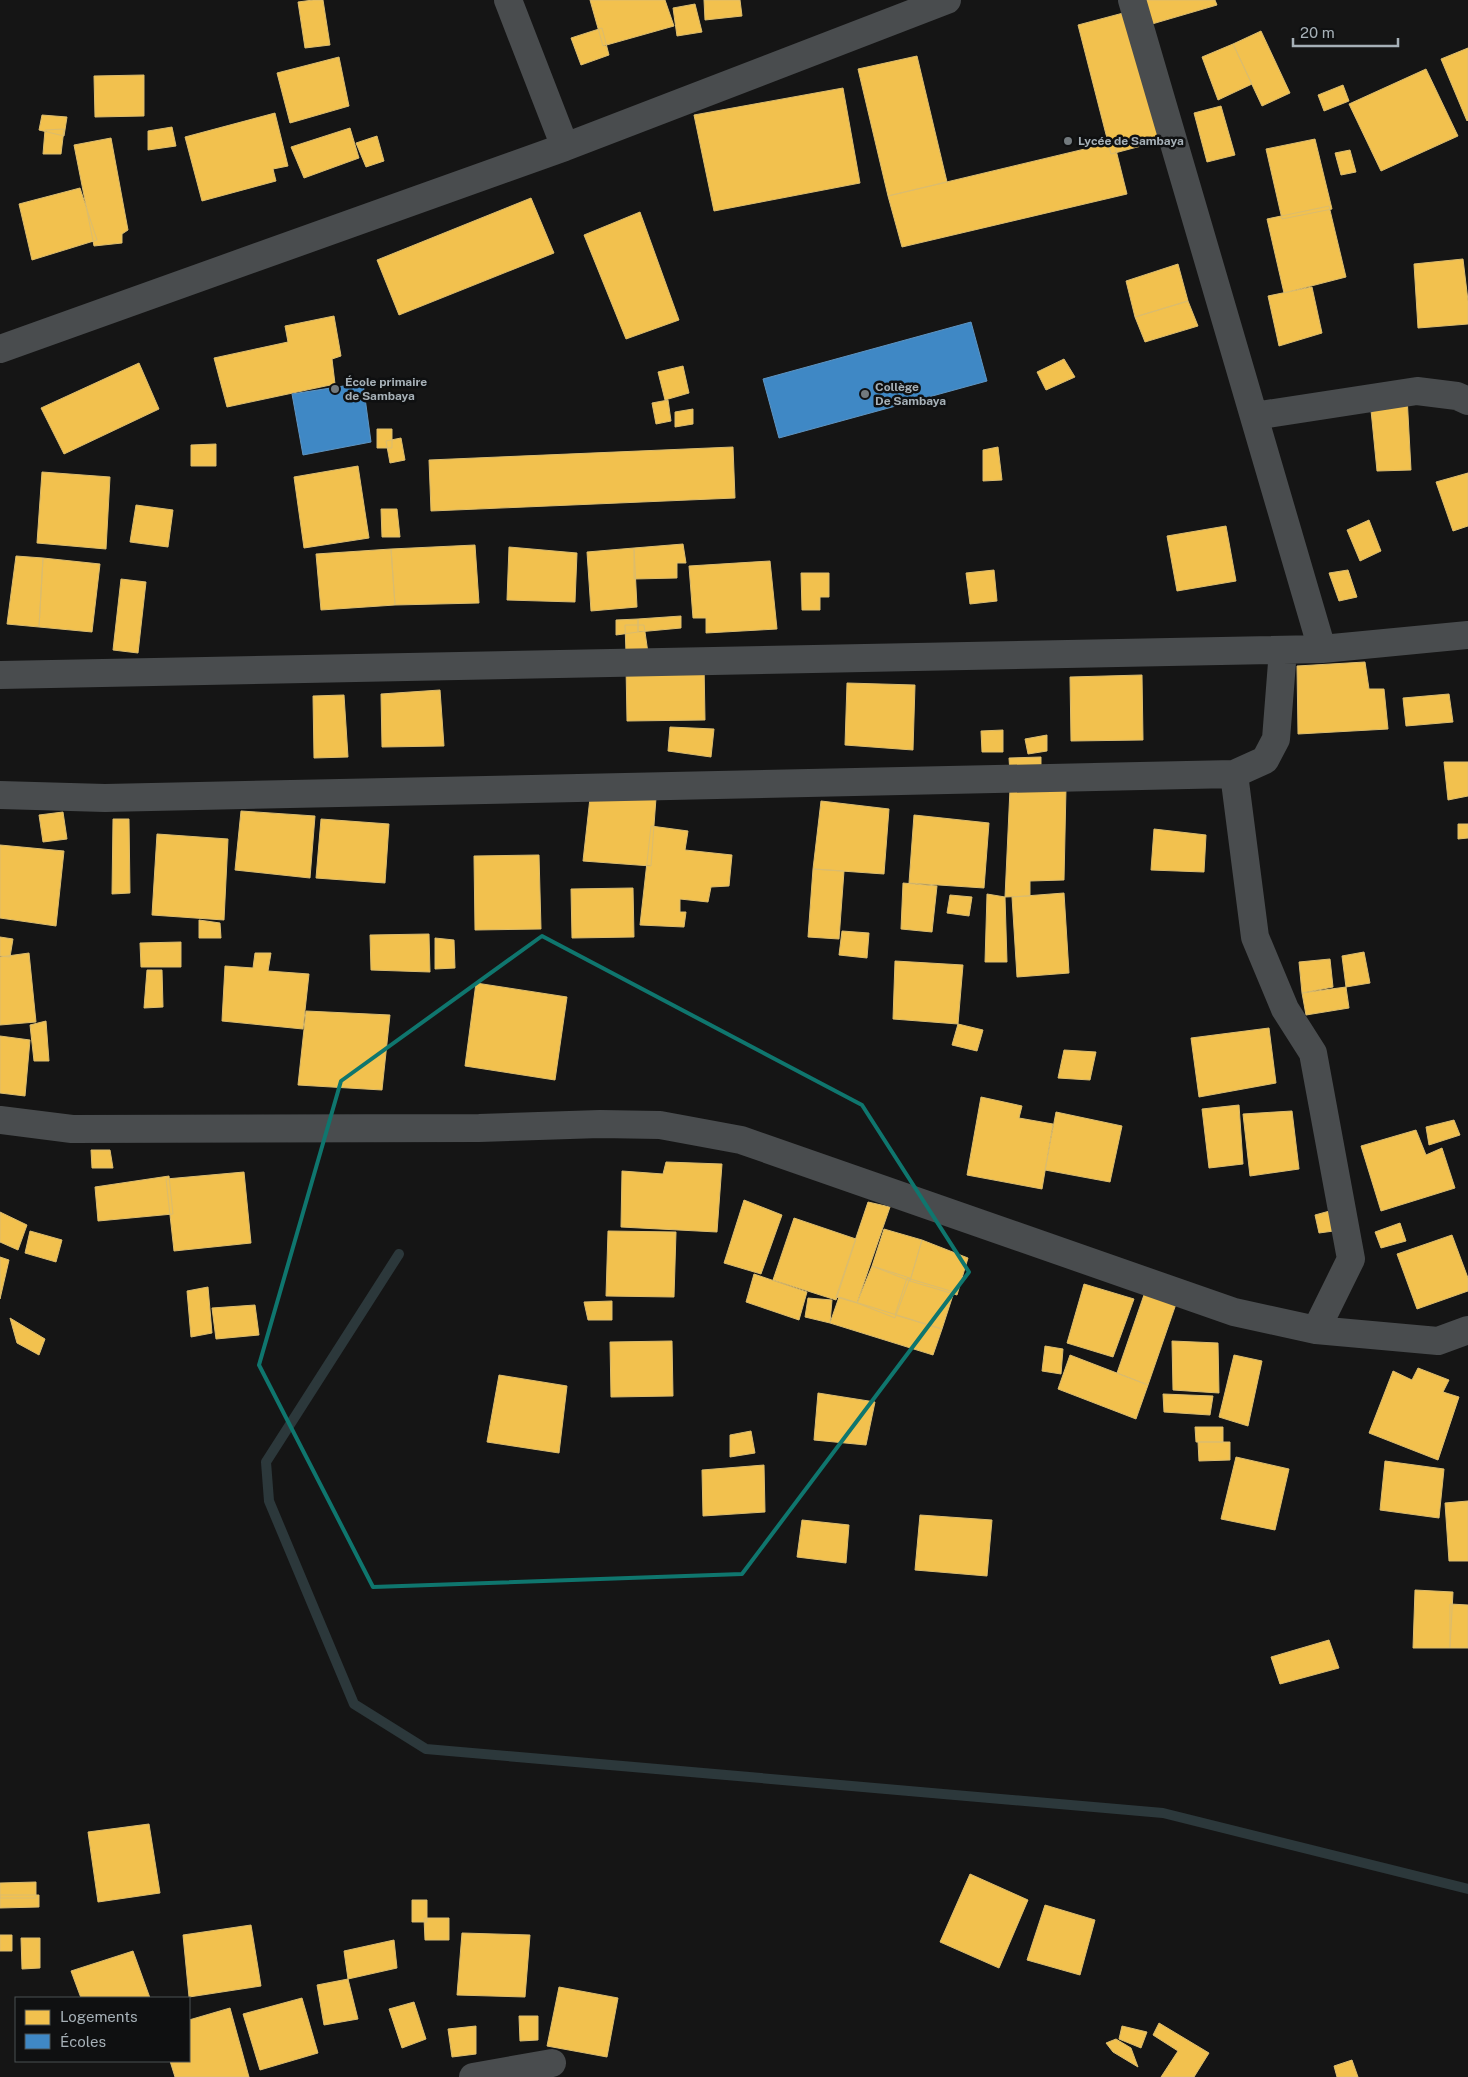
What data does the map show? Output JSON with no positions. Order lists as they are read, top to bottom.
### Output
{
  "places": ["Lycée de Sambaya", "École primaire de Sambaya", "Collège De Sambaya"],
  "legend": ["Logements", "Écoles"],
  "scale_bar": "20 m"
}
